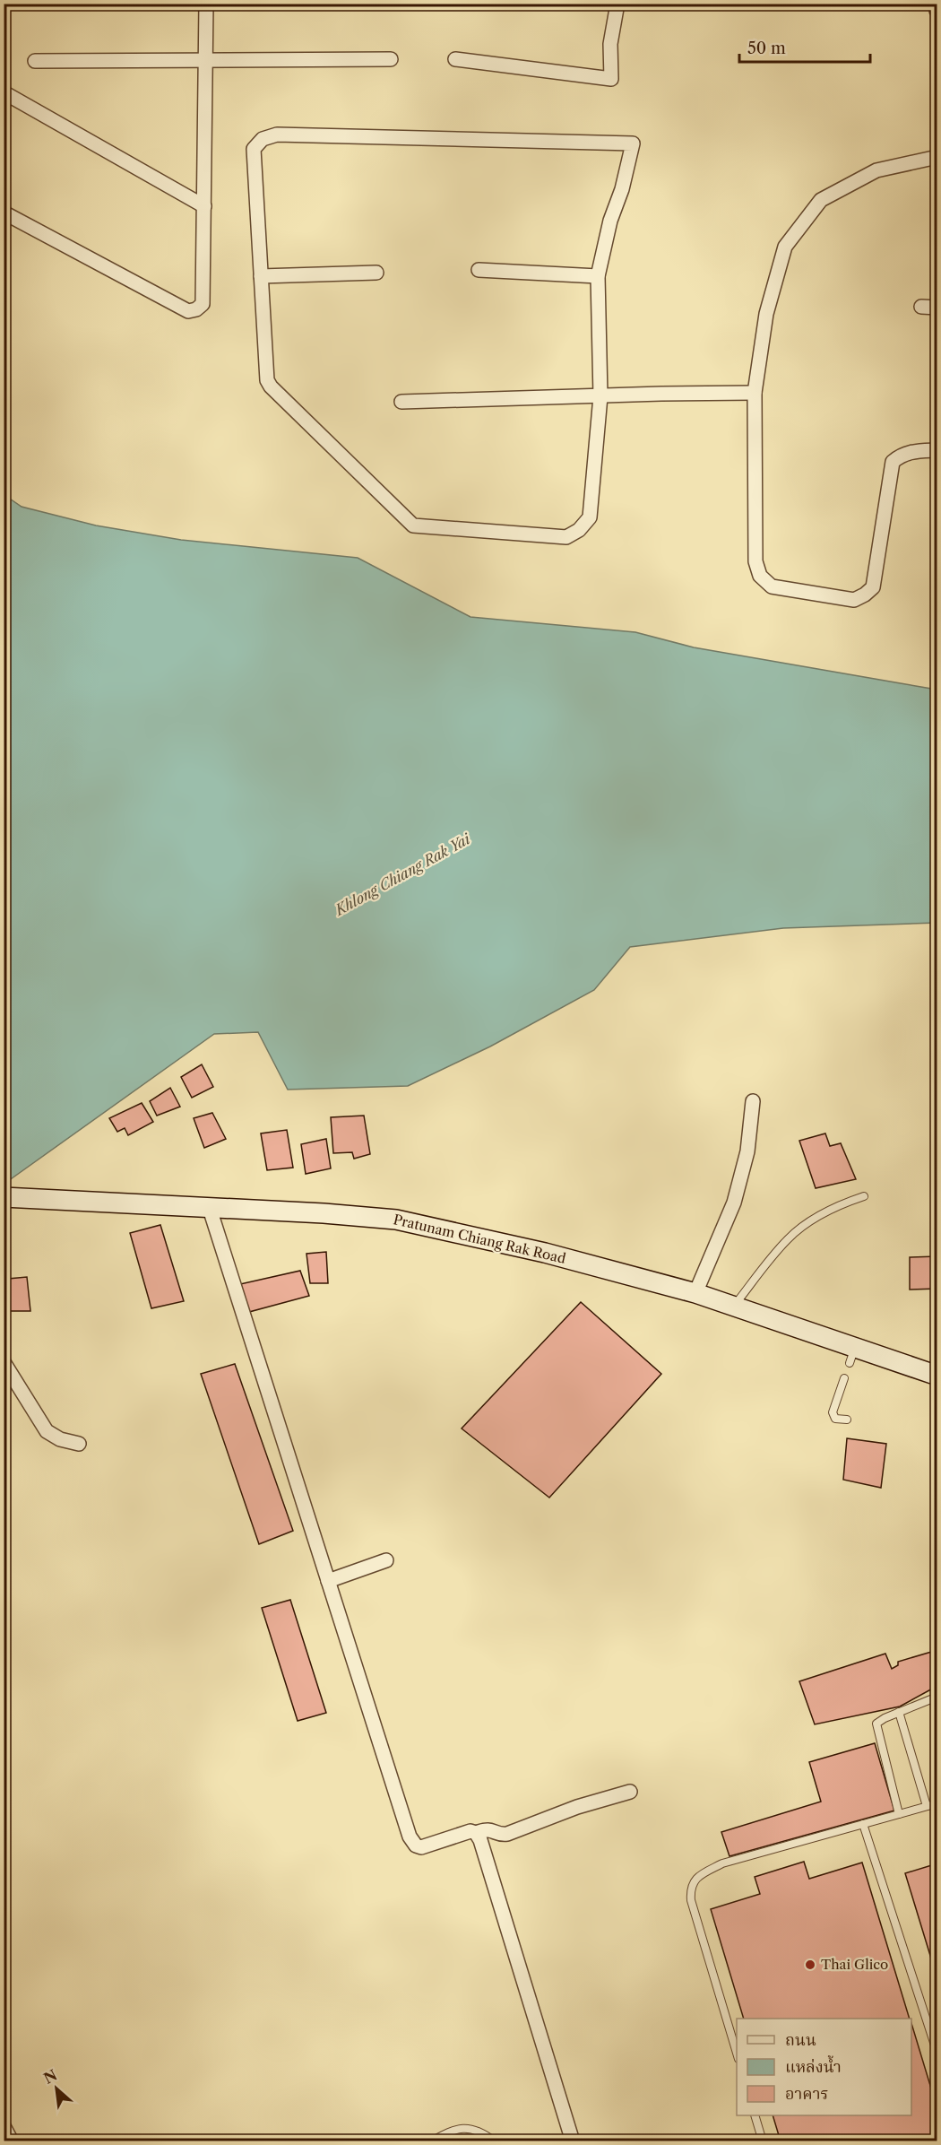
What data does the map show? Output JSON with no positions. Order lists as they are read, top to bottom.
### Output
{
  "streets": {
    "street": ["Pratunam Chiang Rak Road"]
  },
  "water": ["Khlong Chiang Rak Yai"],
  "places": ["Thai Glico"],
  "legend": ["ถนน", "แหล่งน้ำ", "อาคาร"],
  "scale_bar": "50 m",
  "north": "top left"
}
